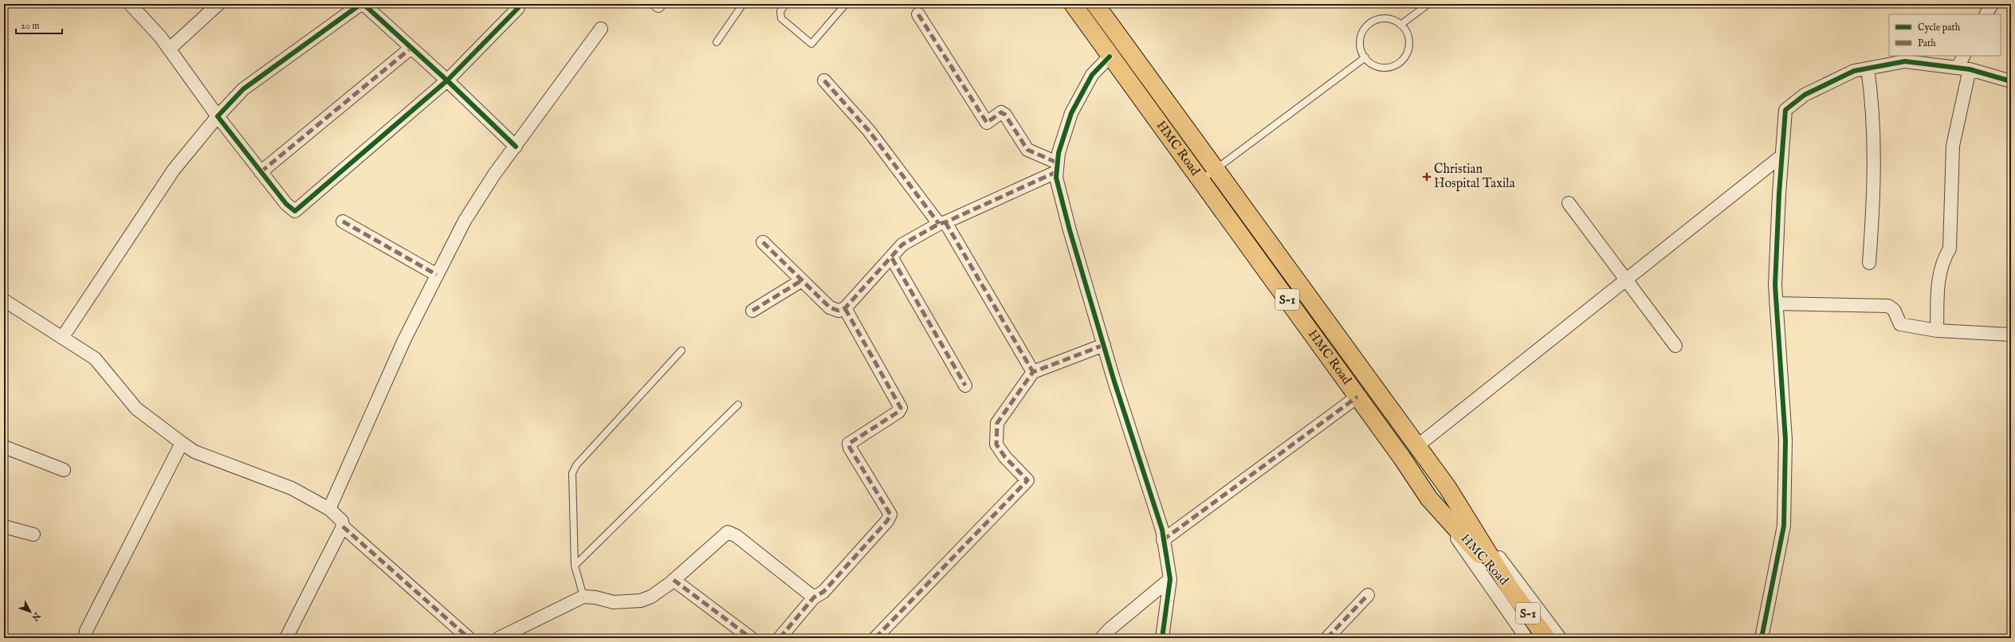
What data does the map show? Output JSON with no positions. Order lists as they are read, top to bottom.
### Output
{
  "streets": {
    "main road": ["HMC Road", "S-1"]
  },
  "crossings": [
    ["HMC Road", "S-1"]
  ],
  "places": {
    "health": ["Christian Hospital Taxila"]
  },
  "legend": ["Cycle path", "Path"],
  "scale_bar": "20 m",
  "north": "bottom right"
}
